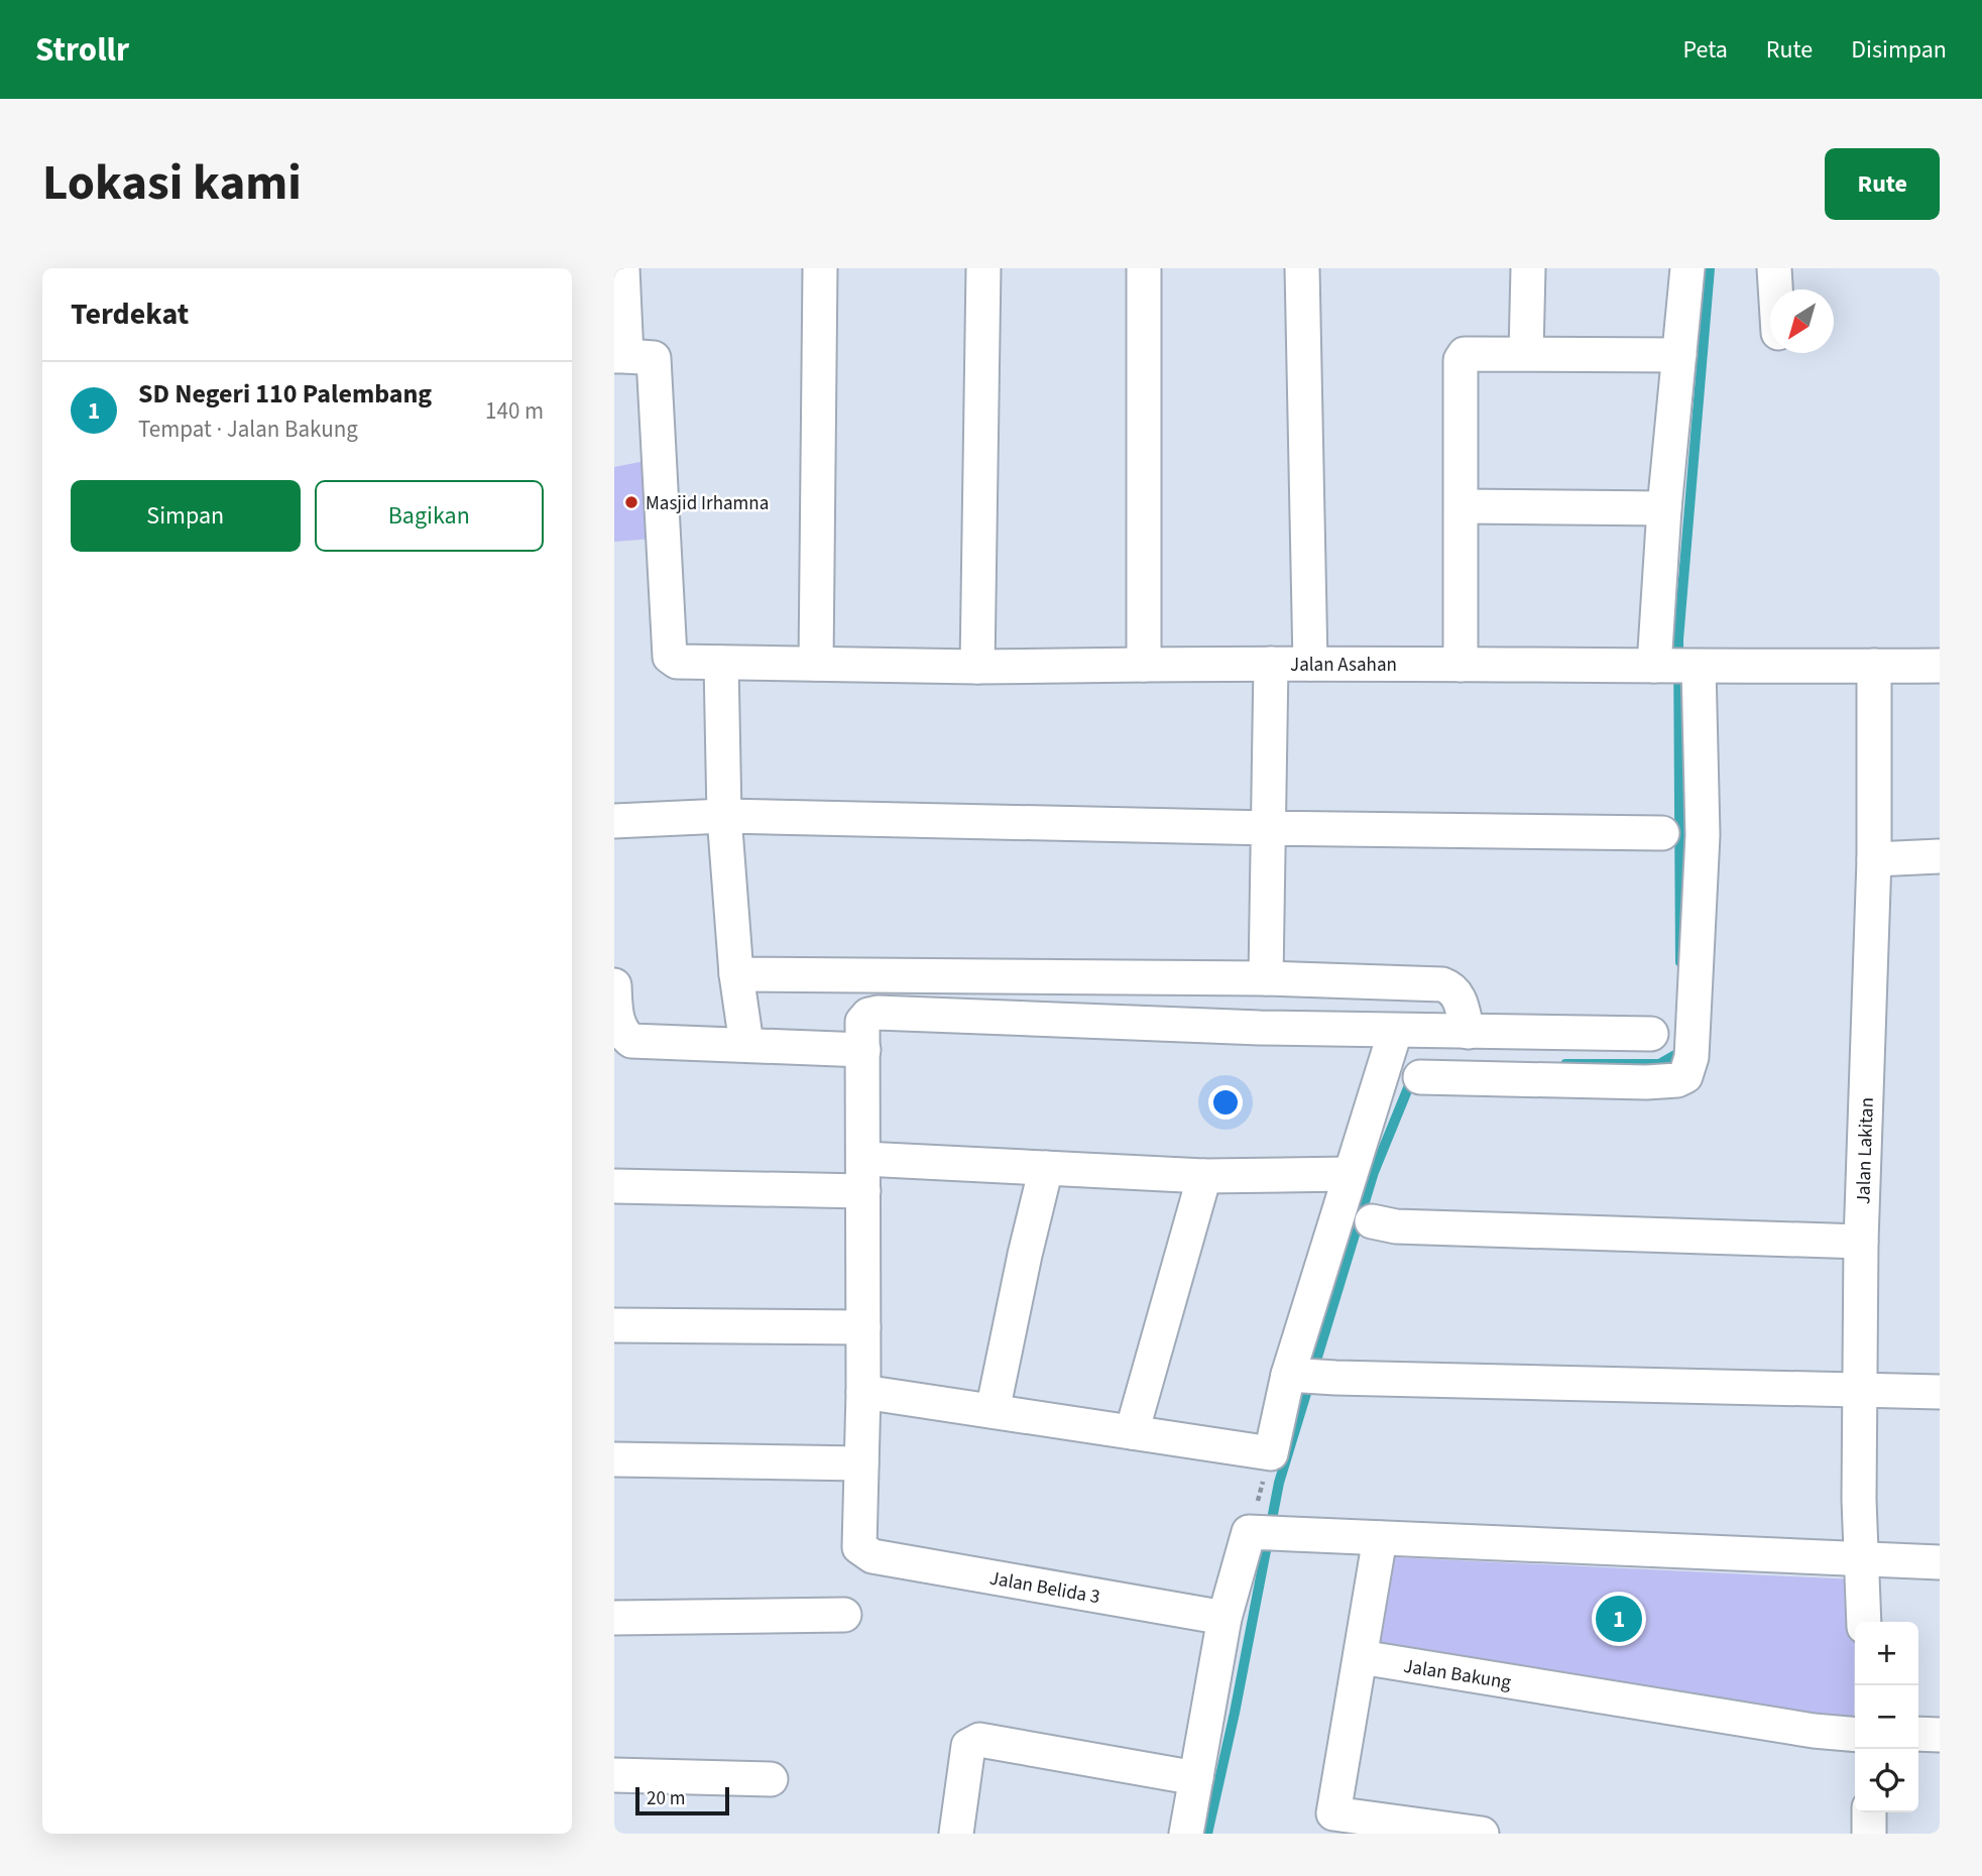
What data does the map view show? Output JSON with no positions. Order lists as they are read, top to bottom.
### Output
{
  "streets": {
    "street": [
      "Jalan Asahan",
      "Jalan Lakitan",
      "Jalan Belida 3",
      "Jalan Bakung"
    ]
  },
  "crossings": [
    ["Jalan Asahan", "Jalan Lakitan"]
  ],
  "places": ["Masjid Irhamna"],
  "scale_bar": "20 m",
  "north": "bottom left",
  "page": {
    "header": "Strollr",
    "nav": ["Peta", "Rute", "Disimpan"],
    "title": "Lokasi kami",
    "buttons": [
      "Rute",
      ["Simpan", "Bagikan"]
    ],
    "heading": "Terdekat",
    "list": [
      {
        "mark": "1",
        "name": "SD Negeri 110 Palembang",
        "note": "Tempat · Jalan Bakung",
        "value": "140 m"
      }
    ],
    "pins": "1",
    "map_buttons": ["+", "−"],
    "scale": "20 m"
  }
}
